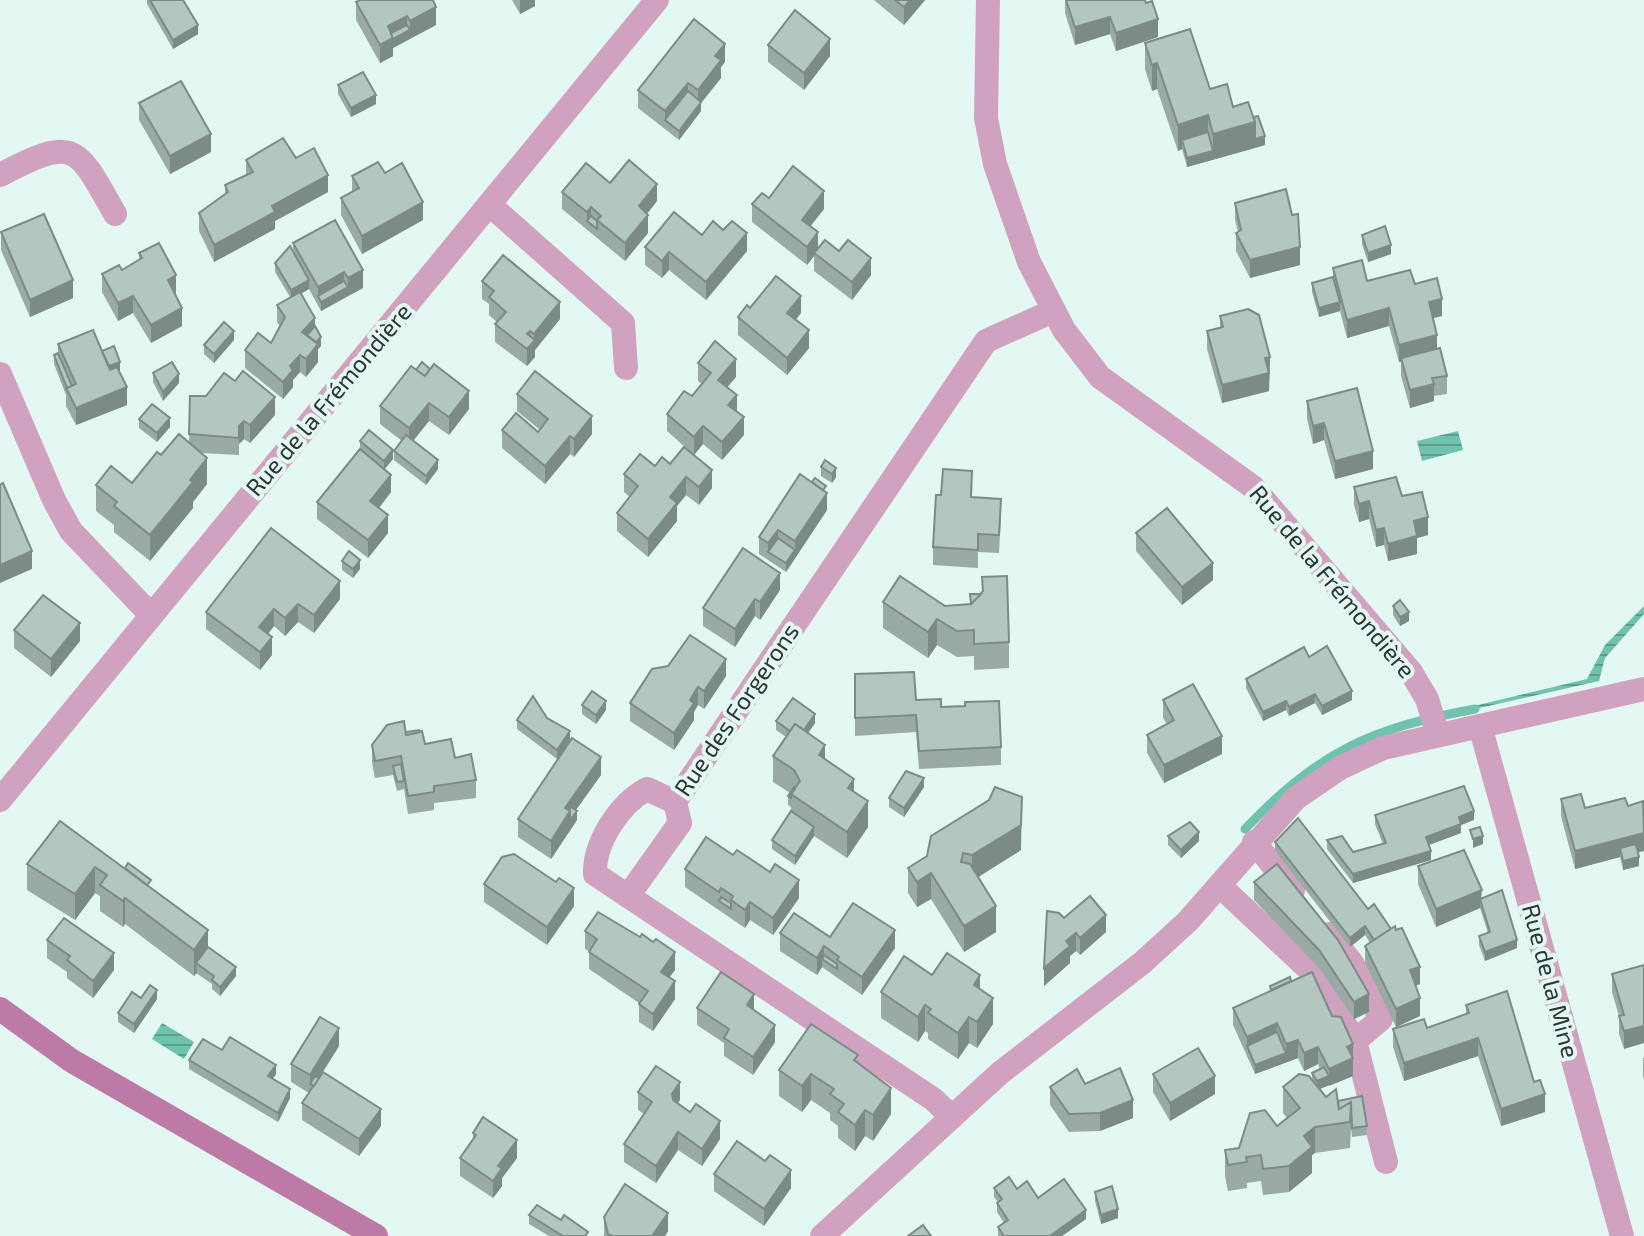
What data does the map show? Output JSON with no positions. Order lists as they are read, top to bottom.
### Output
{
  "streets": {
    "street": ["Rue de la Frémondière", "Rue des Forgerons", "Rue de la Mine"]
  },
  "crossings": [
    ["Rue de la Frémondière", "Rue des Forgerons"]
  ]
}
